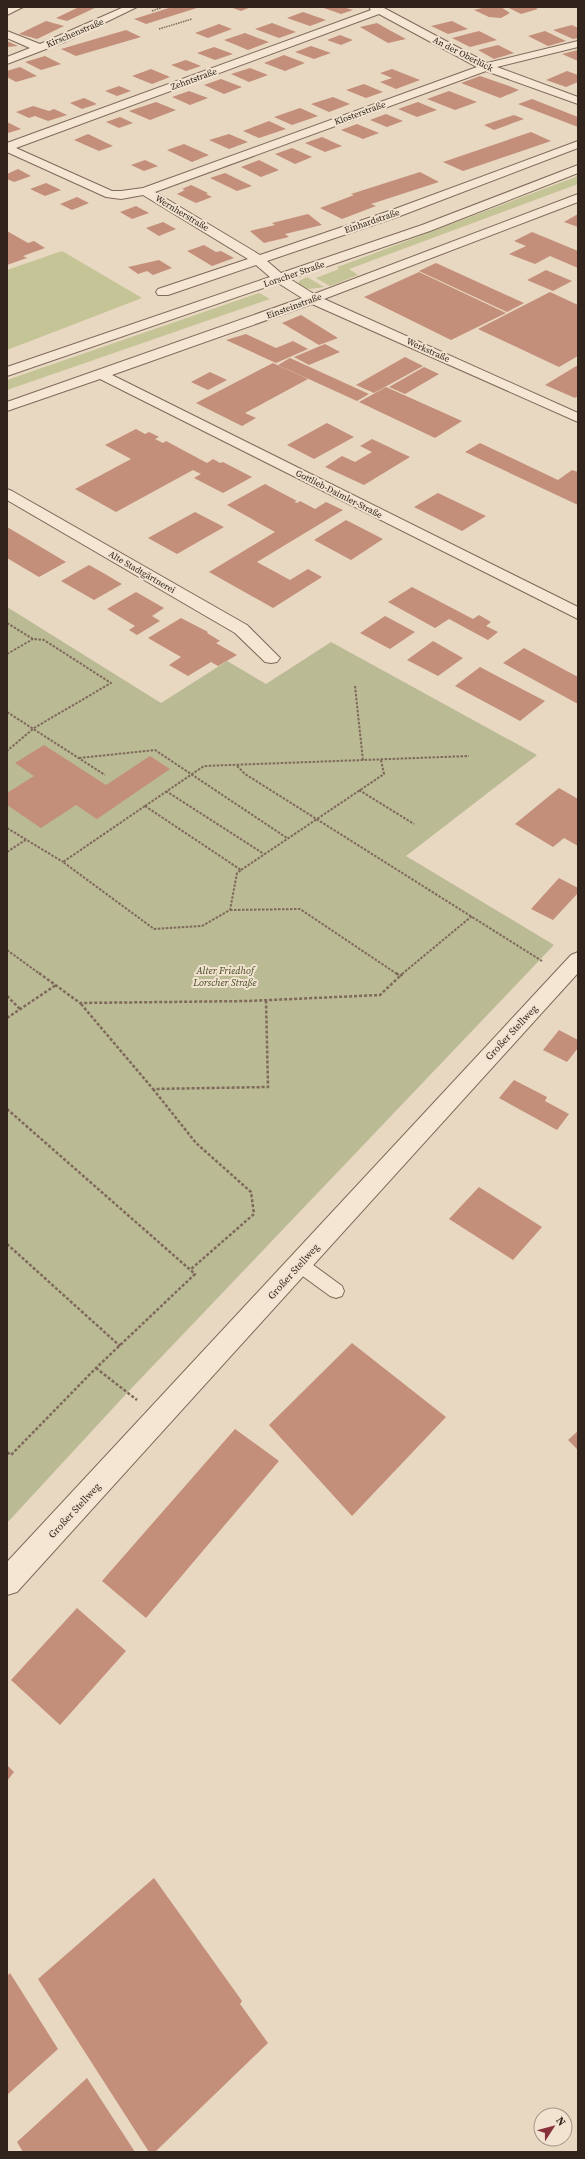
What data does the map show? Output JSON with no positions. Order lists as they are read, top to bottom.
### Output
{
  "streets": {
    "street": [
      "Kirschenstraße",
      "An der Oberlück",
      "Zehntstraße",
      "Klosterstraße",
      "Wernherstraße",
      "Einhardstraße",
      "Lorscher Straße",
      "Einsteinstraße",
      "Werkstraße",
      "Gottlieb-Daimler-Straße",
      "Alte Stadtgärtnerei",
      "Großer Stellweg"
    ]
  },
  "crossings": [
    ["An der Oberlück", "Zehntstraße"],
    ["An der Oberlück", "Klosterstraße"],
    ["Zehntstraße", "Wernherstraße"],
    ["Klosterstraße", "Wernherstraße"],
    ["Wernherstraße", "Einhardstraße"],
    ["Wernherstraße", "Lorscher Straße"],
    ["Wernherstraße", "Werkstraße"],
    ["Lorscher Straße", "Werkstraße"],
    ["Einsteinstraße", "Werkstraße"],
    ["Einsteinstraße", "Gottlieb-Daimler-Straße"]
  ],
  "parks": ["Alter Friedhof Lorscher Straße"],
  "north": "top right"
}
